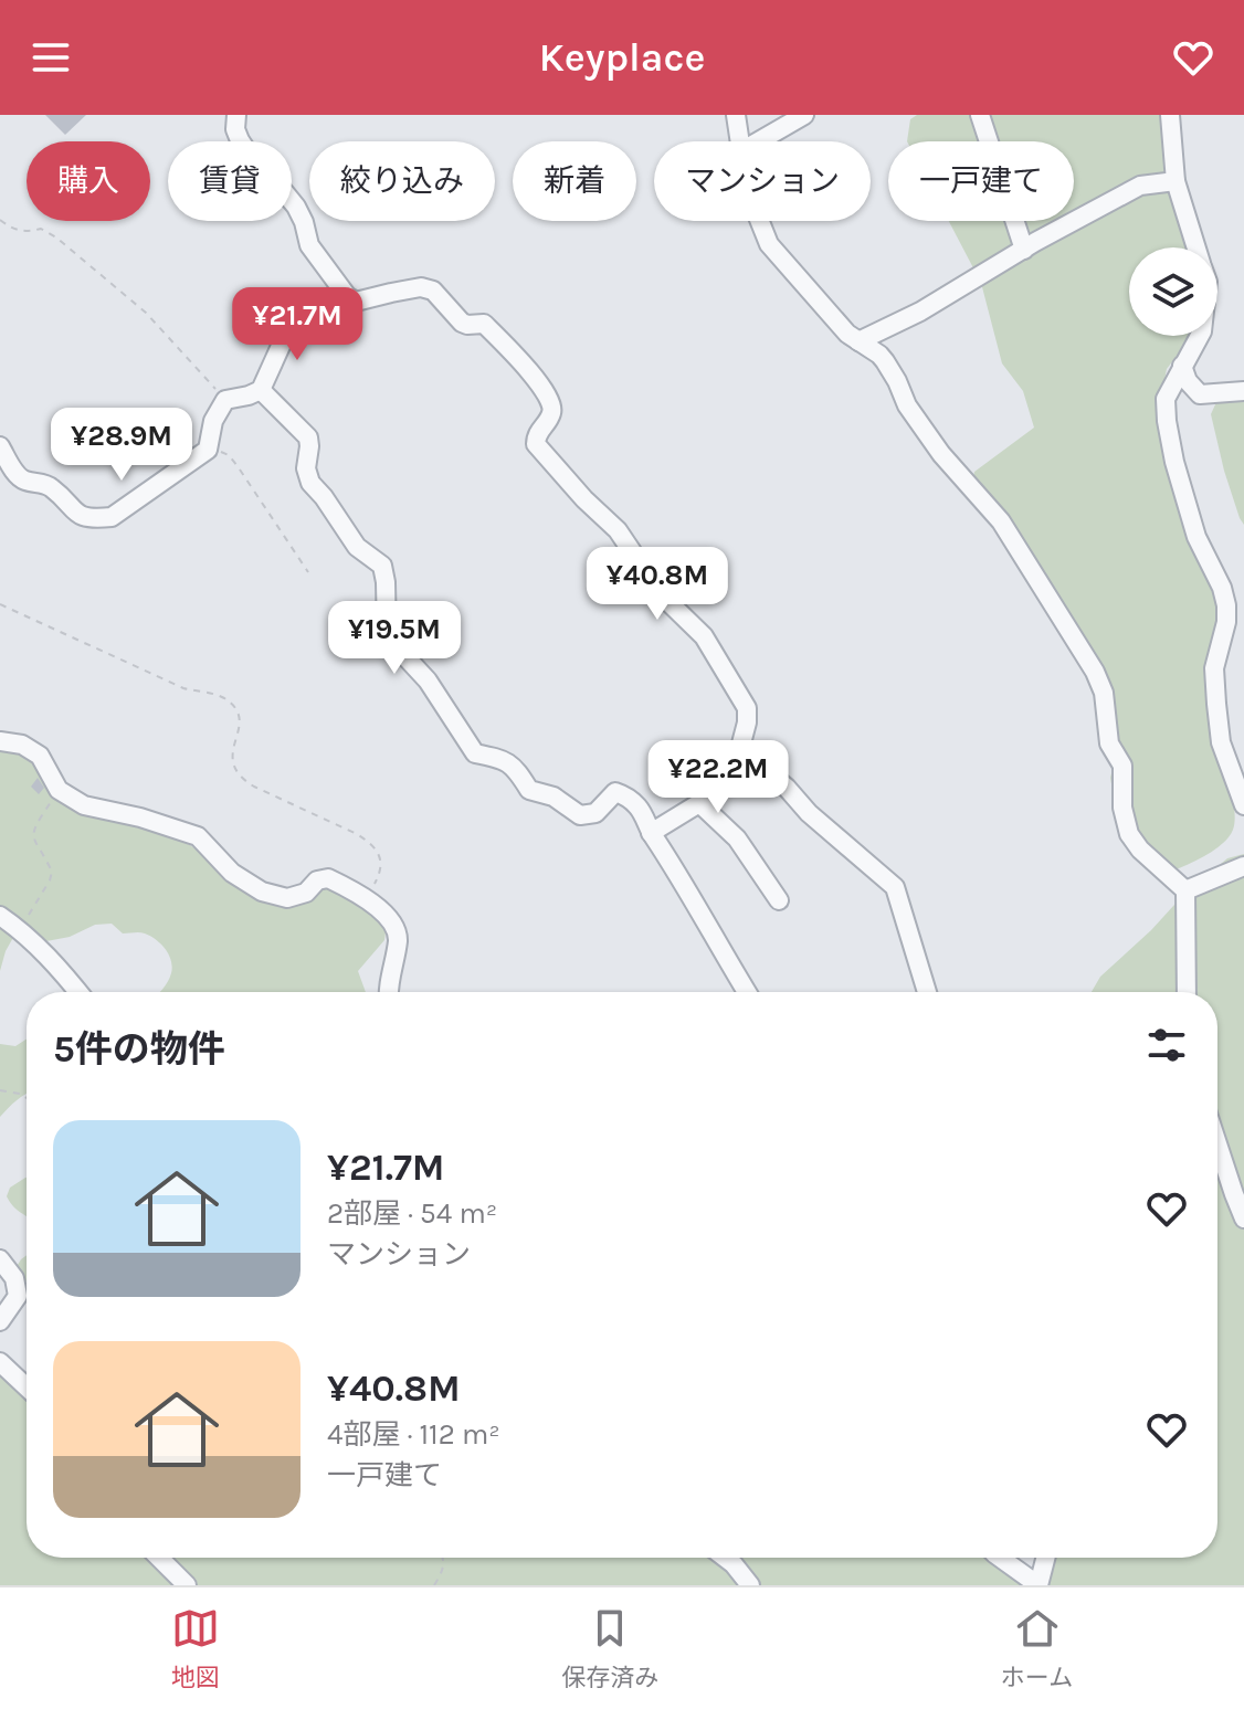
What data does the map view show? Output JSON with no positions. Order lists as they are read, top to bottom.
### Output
{
  "page": {
    "header": "Keyplace",
    "chip": [
      "購入",
      "賃貸",
      "絞り込み",
      "新着",
      "マンション",
      "一戸建て"
    ],
    "price": [
      "¥21.7M",
      "¥28.9M",
      "¥40.8M",
      "¥19.5M",
      "¥22.2M"
    ],
    "heading": "5件の物件",
    "list": [
      {
        "name": "¥21.7M",
        "note": "2部屋 · 54 m² · マンション"
      },
      {
        "name": "¥40.8M",
        "note": "4部屋 · 112 m² · 一戸建て"
      }
    ],
    "tabs": ["地図", "保存済み", "ホーム"]
  }
}
